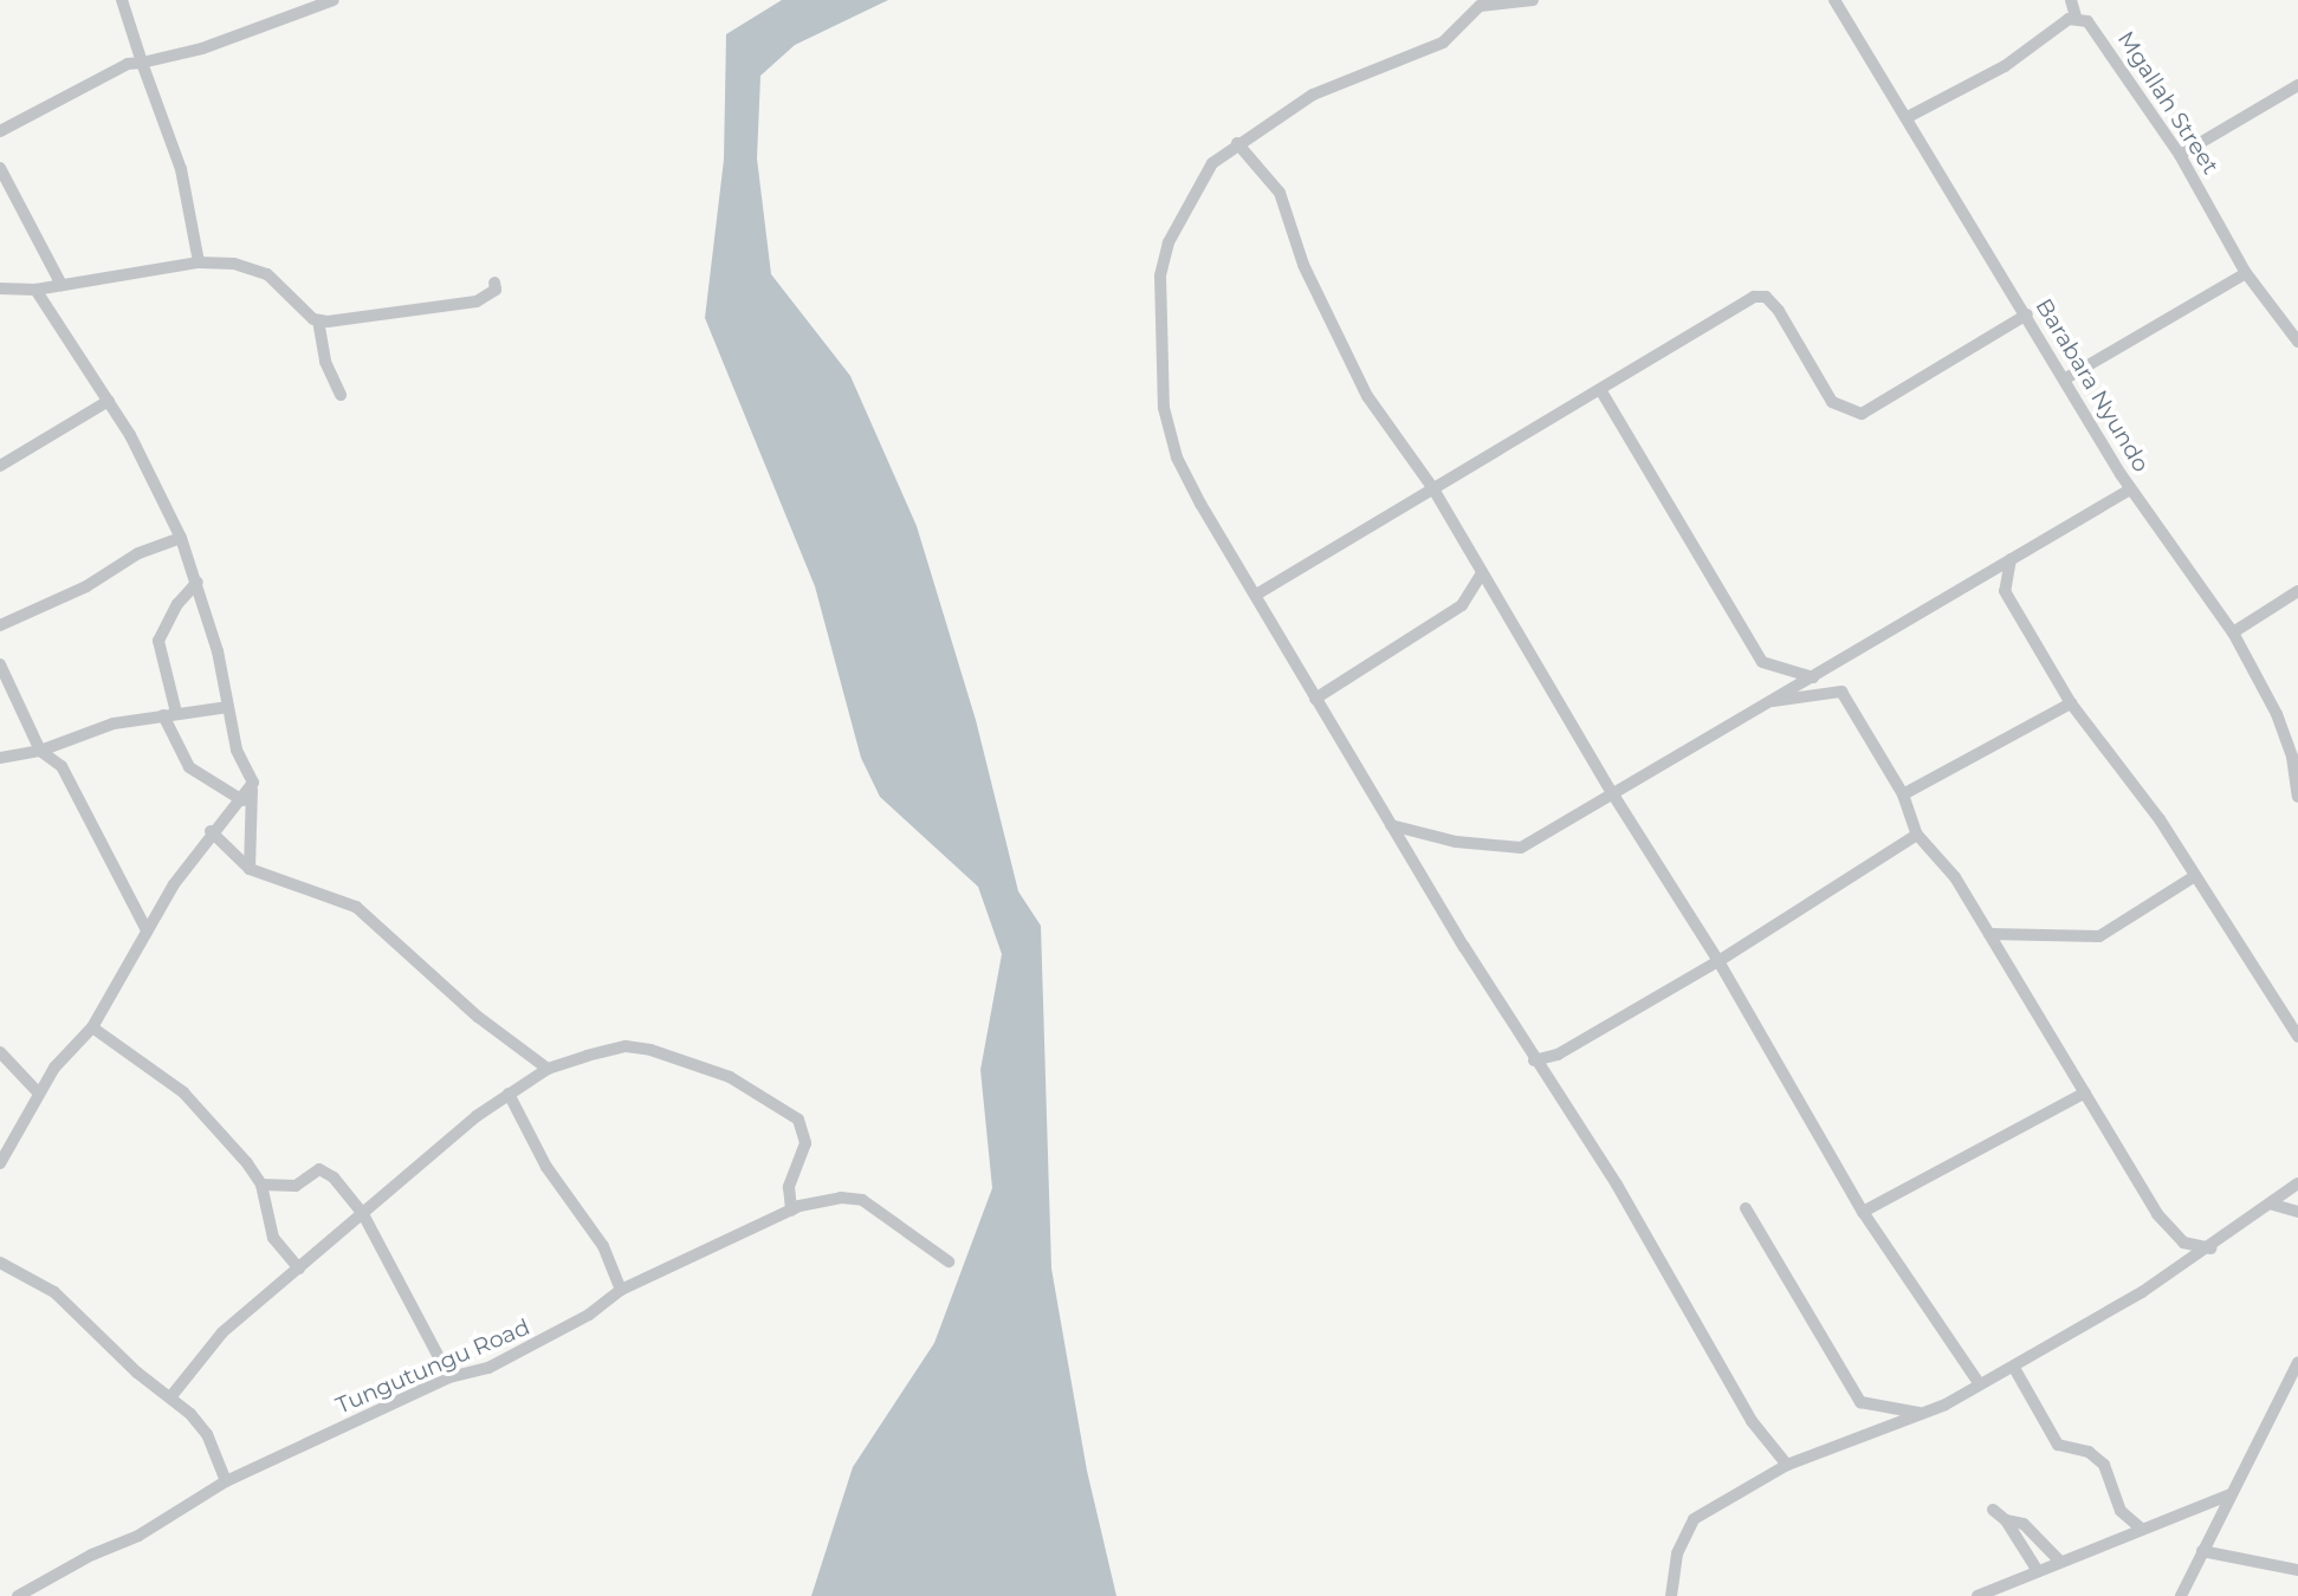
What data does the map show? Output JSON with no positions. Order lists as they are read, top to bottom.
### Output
{
  "streets": {
    "street": ["Mgallah Street", "Barabara Nyundo", "Tungutungu Road"]
  }
}
